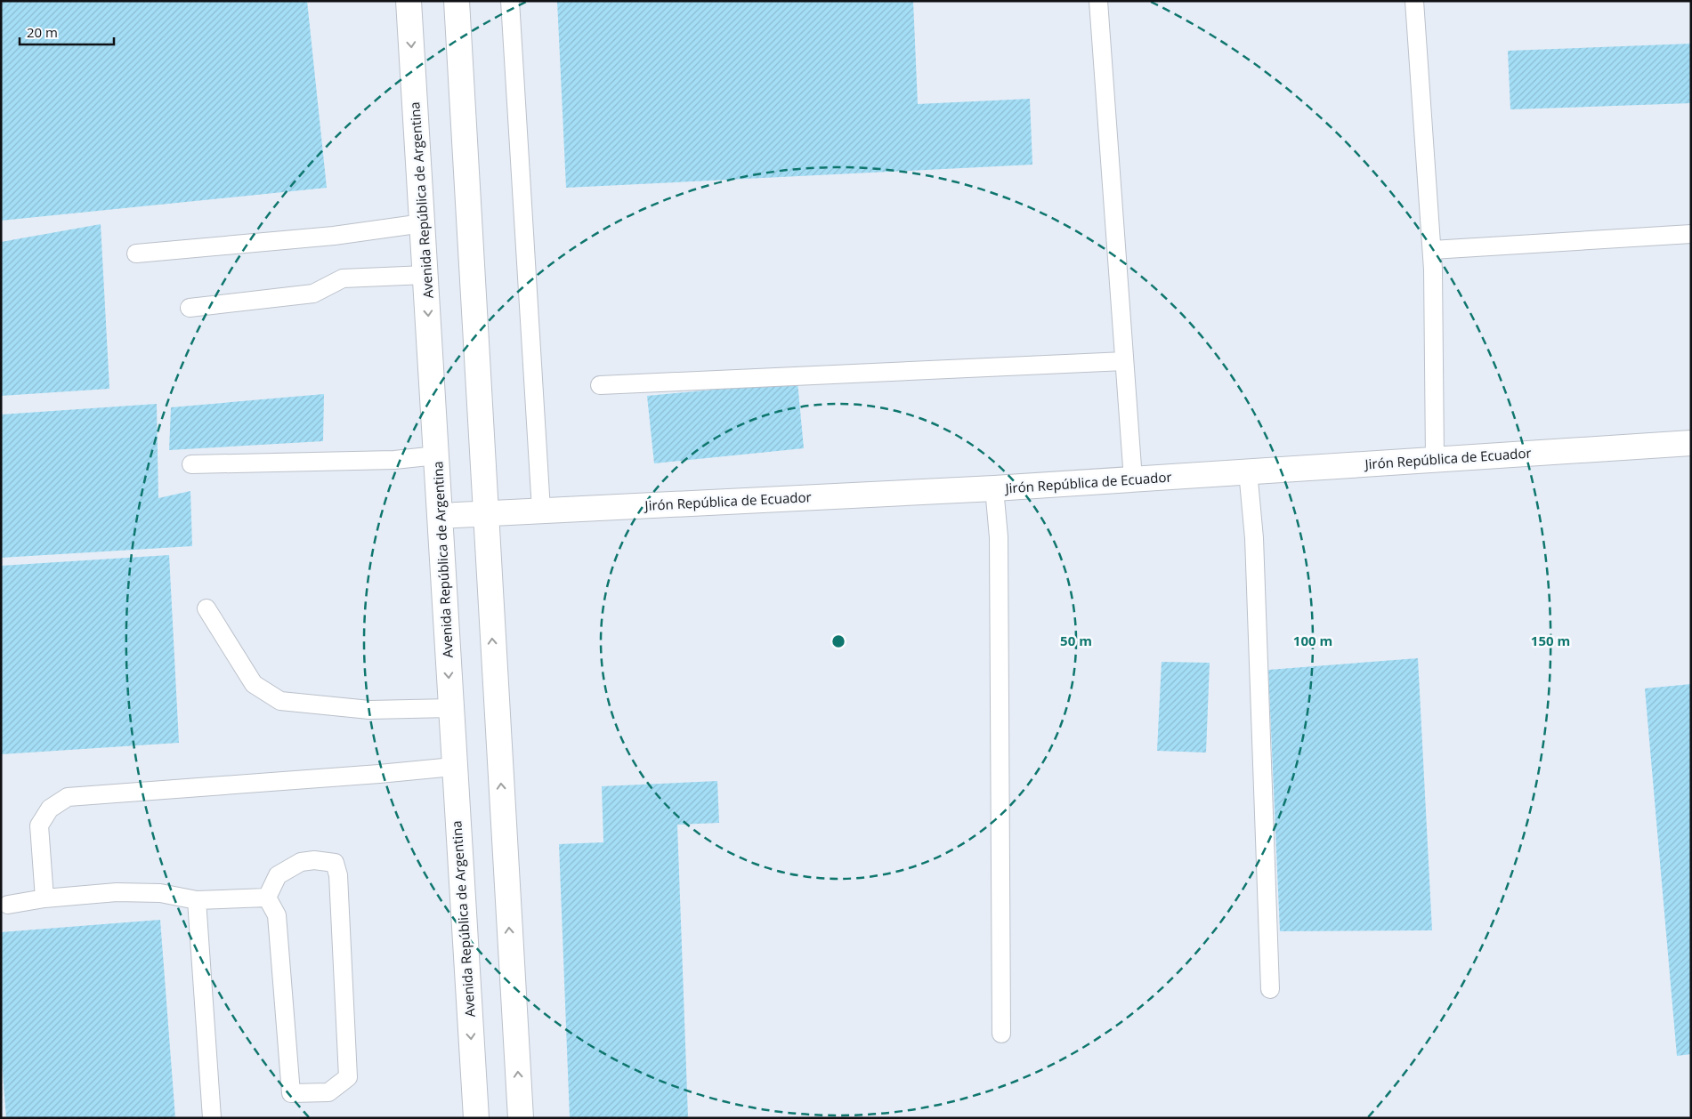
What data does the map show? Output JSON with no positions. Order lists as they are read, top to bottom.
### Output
{
  "streets": {
    "main road": ["Avenida República de Argentina", "Jirón República de Ecuador"]
  },
  "crossings": [
    ["Avenida República de Argentina", "Jirón República de Ecuador"]
  ],
  "scale_bar": "20 m",
  "rings": ["50 m", "100 m", "150 m"]
}
